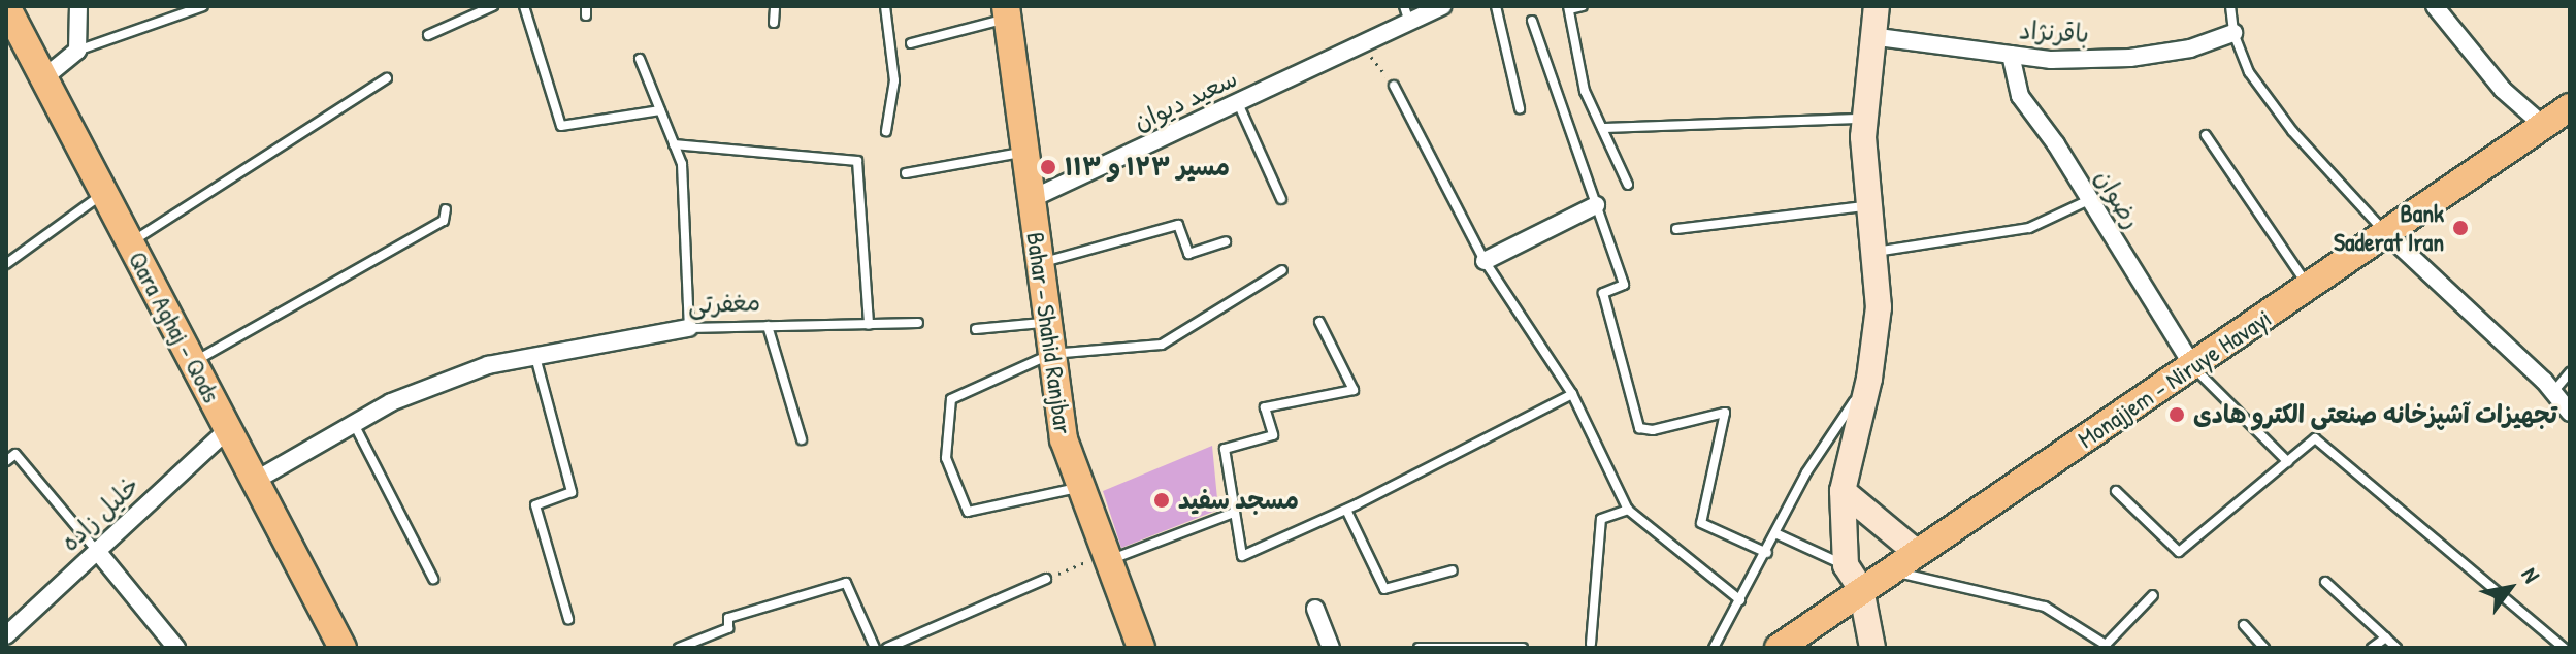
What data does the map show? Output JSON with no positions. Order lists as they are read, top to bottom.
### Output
{
  "streets": {
    "main road": ["Qara Aghaj - Qods", "Bahar - Shahid Ranjbar", "Monajjem - Niruye Havayi"],
    "street": [
      "باقرنژاد",
      "سعید دیوان",
      "رضوان",
      "مغفرتی",
      "خلیل زاده"
    ]
  },
  "crossings": [
    ["باقرنژاد", "رضوان"],
    ["سعید دیوان", "Bahar - Shahid Ranjbar"],
    ["رضوان", "Monajjem - Niruye Havayi"],
    ["مغفرتی", "Qara Aghaj - Qods"],
    ["Qara Aghaj - Qods", "خلیل زاده"]
  ],
  "places": [
    "مسیر ۱۲۳ و ۱۱۳",
    "Bank Saderat Iran",
    "تجهیزات آشپزخانه صنعتی الکترو هادی",
    "مسجد سفید"
  ],
  "north": "top right"
}
